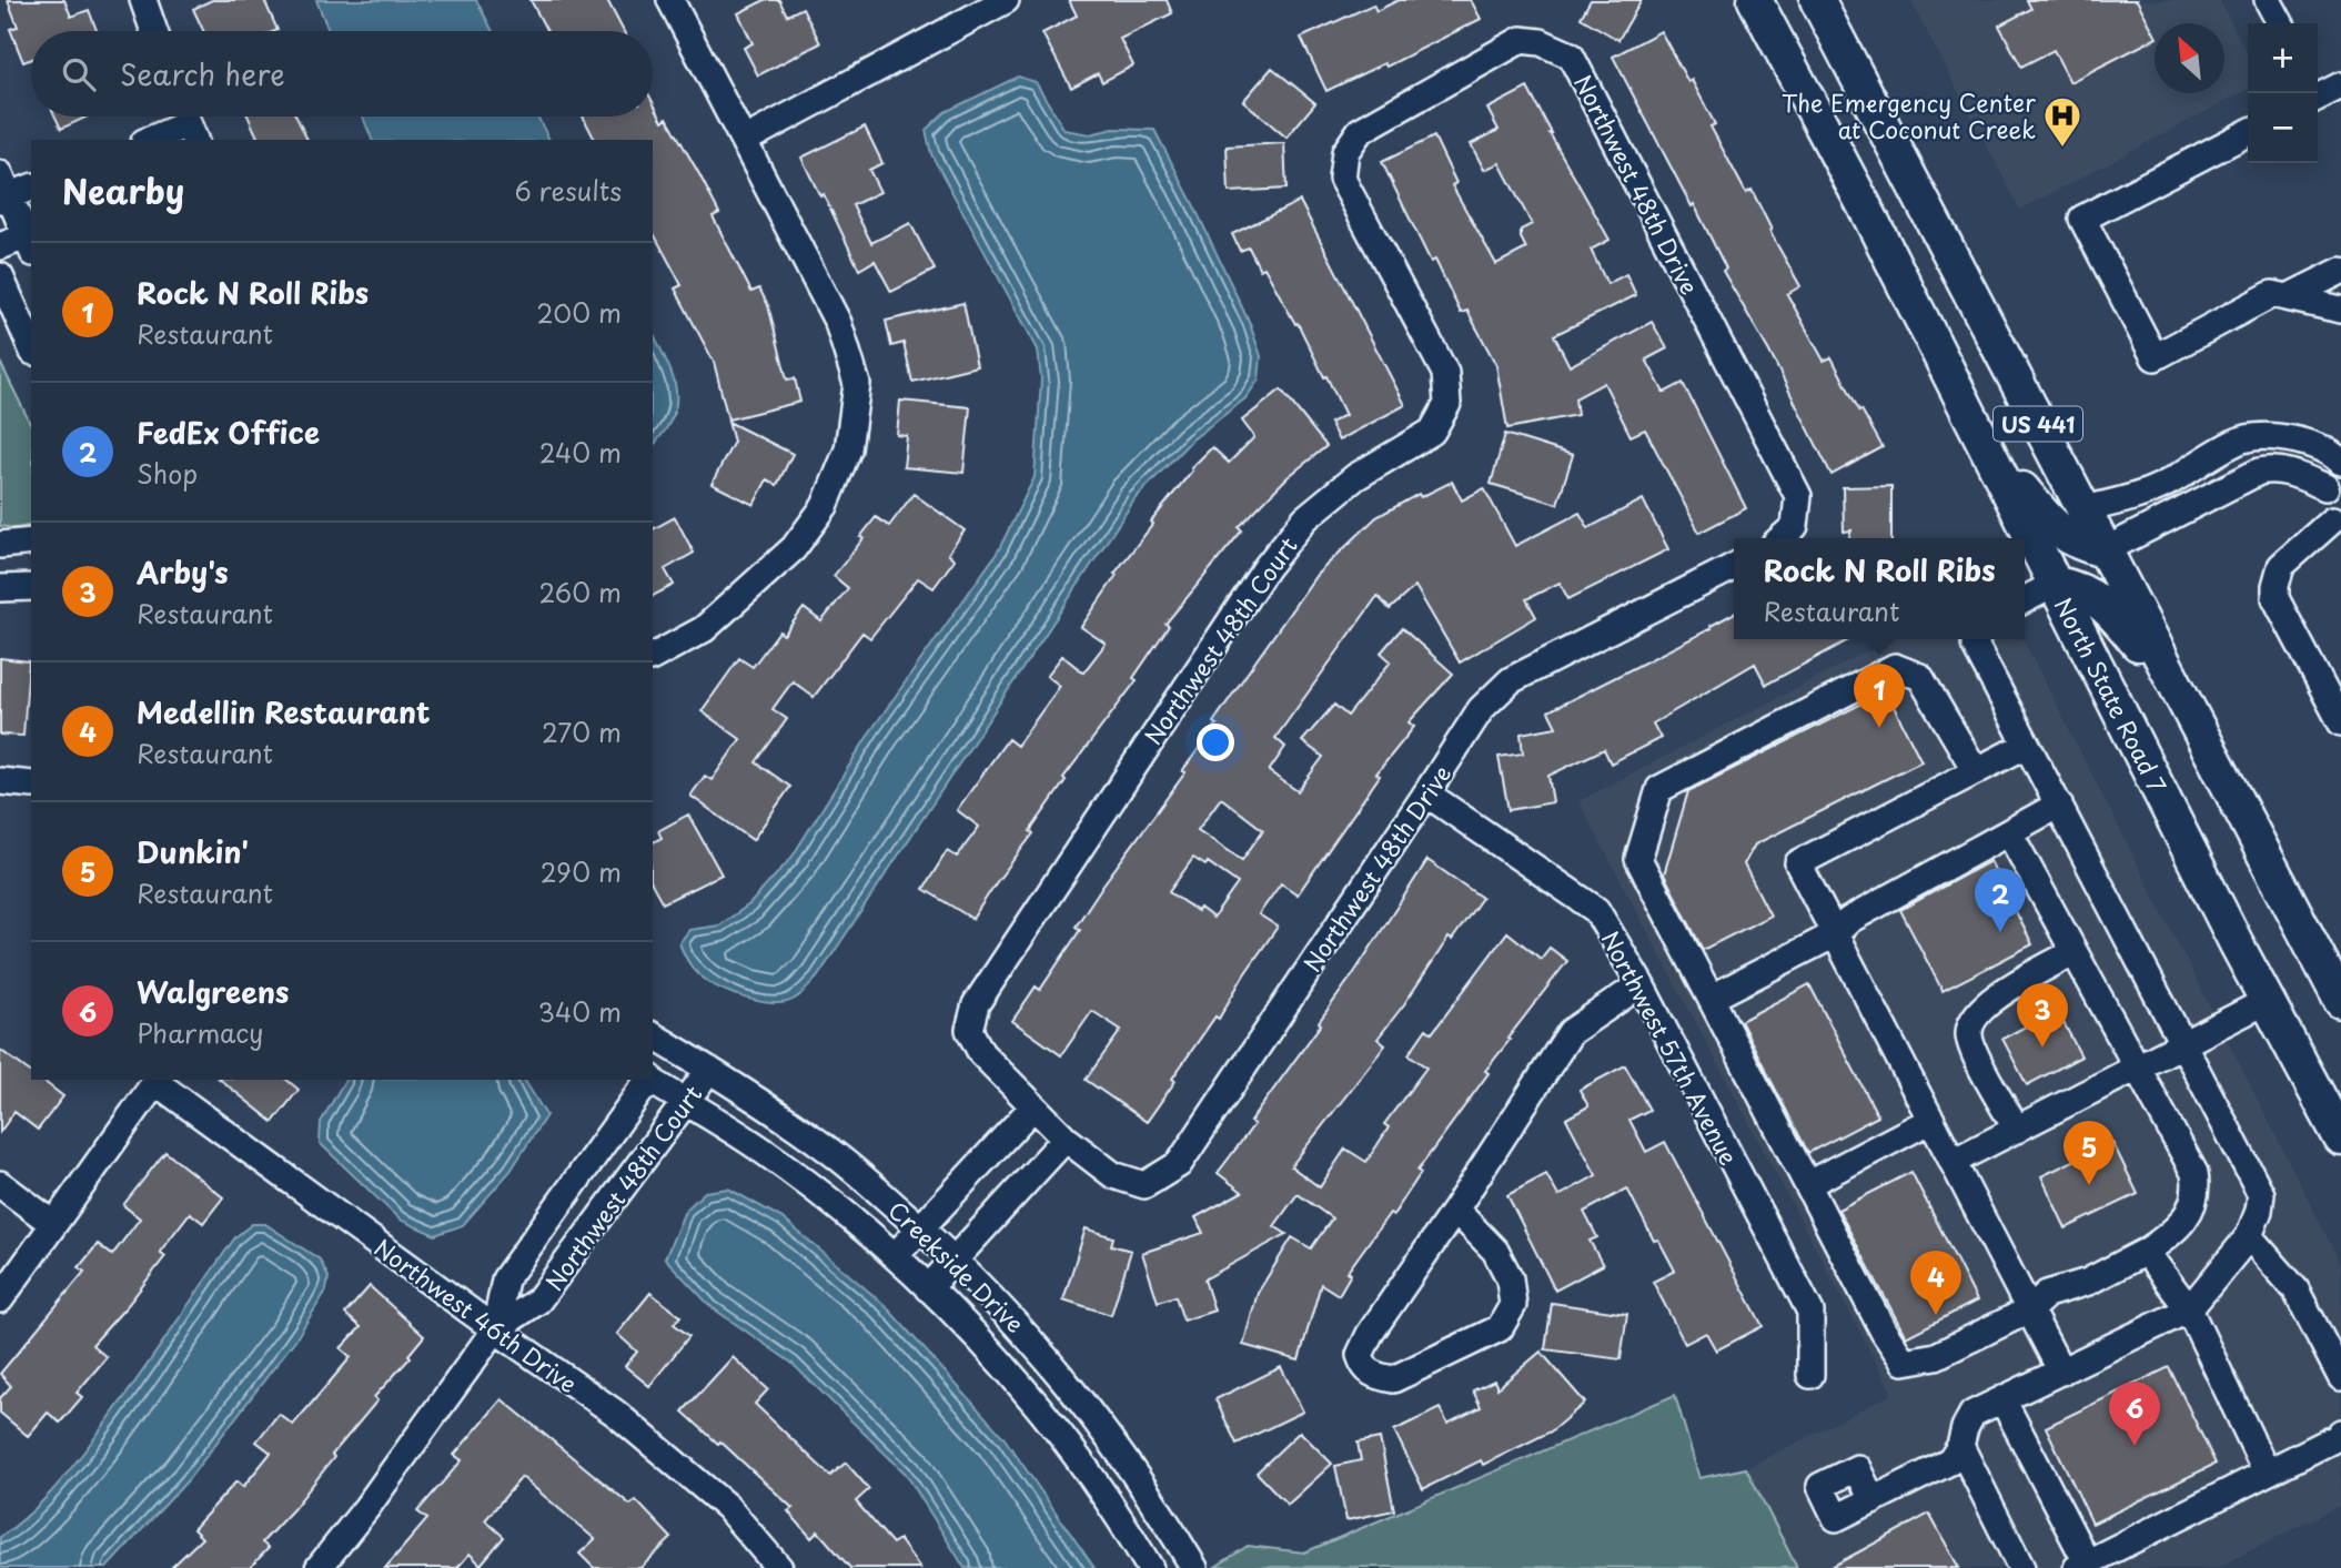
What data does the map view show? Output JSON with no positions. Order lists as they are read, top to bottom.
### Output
{
  "streets": {
    "main road": ["US 441", "North State Road 7"],
    "street": [
      "Northwest 48th Drive",
      "Northwest 48th Court",
      "Northwest 57th Avenue",
      "Creekside Drive",
      "Northwest 46th Drive"
    ]
  },
  "crossings": [
    ["Northwest 48th Drive", "Northwest 48th Court"],
    ["Northwest 48th Drive", "Northwest 57th Avenue"],
    ["Northwest 48th Court", "Creekside Drive"],
    ["Northwest 48th Court", "Northwest 46th Drive"]
  ],
  "places": {
    "hospital": ["The Emergency Center at Coconut Creek"]
  },
  "north": "top left",
  "page": {
    "map_buttons": ["+", "−"],
    "search": "Search here",
    "heading": ["Nearby", "6 results"],
    "list": [
      {
        "mark": "1",
        "name": "Rock N Roll Ribs",
        "note": "Restaurant",
        "value": "200 m"
      },
      {
        "mark": "2",
        "name": "FedEx Office",
        "note": "Shop",
        "value": "240 m"
      },
      {
        "mark": "3",
        "name": "Arby's",
        "note": "Restaurant",
        "value": "260 m"
      },
      {
        "mark": "4",
        "name": "Medellin Restaurant",
        "note": "Restaurant",
        "value": "270 m"
      },
      {
        "mark": "5",
        "name": "Dunkin'",
        "note": "Restaurant",
        "value": "290 m"
      },
      {
        "mark": "6",
        "name": "Walgreens",
        "note": "Pharmacy",
        "value": "340 m"
      }
    ],
    "popup": ["Rock N Roll Ribs", "Restaurant"],
    "pins": [
      "1",
      "2",
      "3",
      "5",
      "4",
      "6"
    ]
  }
}
